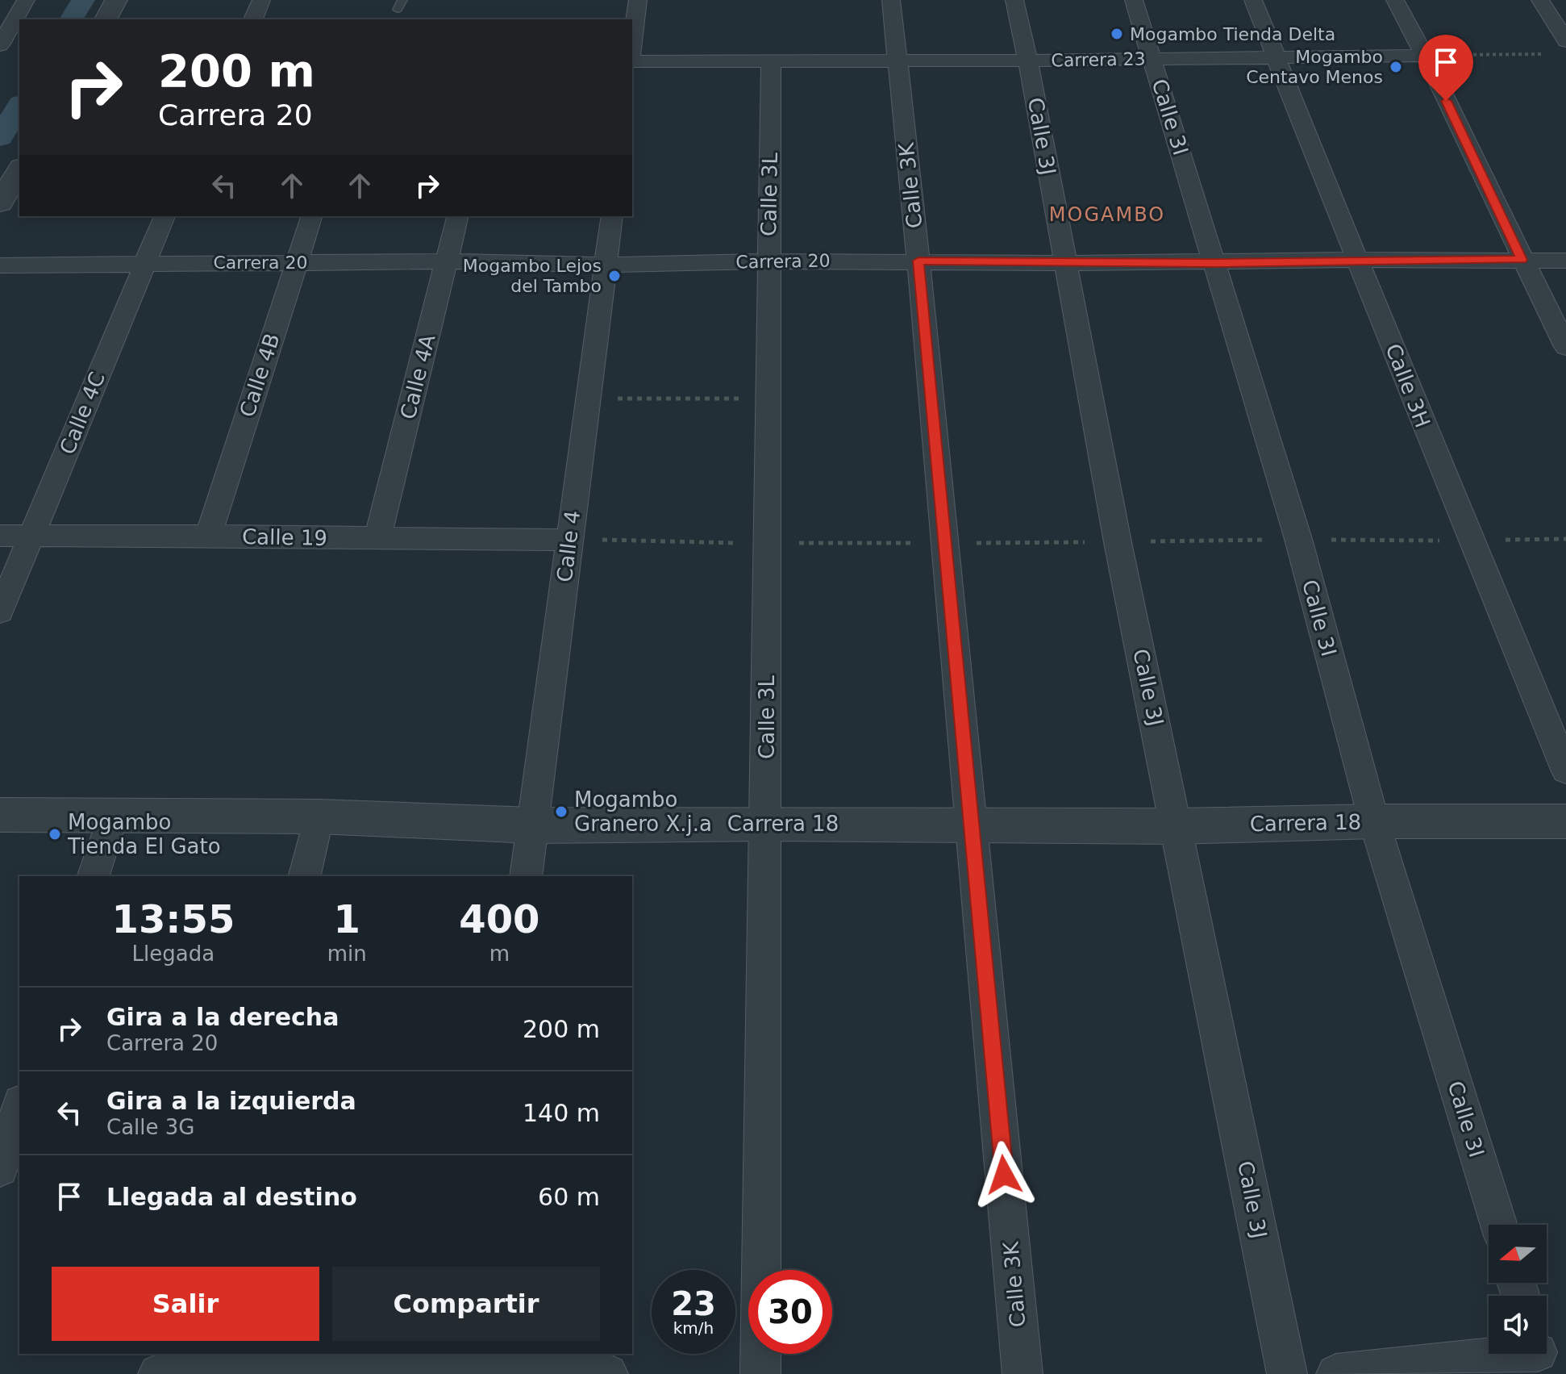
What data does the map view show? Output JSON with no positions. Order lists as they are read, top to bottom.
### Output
{
  "streets": {
    "street": [
      "Carrera 23",
      "Calle 3I",
      "Calle 3J",
      "Calle 3K",
      "Calle 3L",
      "Carrera 20",
      "Calle 4B",
      "Calle 4A",
      "Calle 3H",
      "Calle 4C",
      "Calle 19",
      "Calle 4",
      "Carrera 18"
    ]
  },
  "crossings": [
    ["Carrera 23", "Calle 3I"],
    ["Carrera 23", "Calle 3J"],
    ["Carrera 23", "Calle 3K"],
    ["Carrera 23", "Calle 3L"],
    ["Carrera 23", "Calle 3H"],
    ["Calle 3I", "Carrera 20"],
    ["Calle 3I", "Carrera 18"],
    ["Calle 3J", "Carrera 20"],
    ["Calle 3J", "Carrera 18"],
    ["Calle 3K", "Carrera 20"],
    ["Calle 3K", "Carrera 18"],
    ["Calle 3L", "Carrera 20"],
    ["Calle 3L", "Carrera 18"],
    ["Carrera 20", "Calle 4B"],
    ["Carrera 20", "Calle 4A"],
    ["Carrera 20", "Calle 3H"],
    ["Carrera 20", "Calle 4C"],
    ["Carrera 20", "Calle 4"],
    ["Calle 4B", "Calle 19"],
    ["Calle 4A", "Calle 19"],
    ["Calle 4C", "Calle 19"],
    ["Calle 19", "Calle 4"],
    ["Calle 4", "Carrera 18"]
  ],
  "districts": ["MOGAMBO"],
  "places": [
    "Mogambo Tienda Delta",
    "Mogambo Centavo Menos",
    "Mogambo Lejos del Tambo",
    "Mogambo Granero X.j.a",
    "Mogambo Tienda El Gato"
  ],
  "north": "left",
  "page": {
    "turn": ["200 m", "Carrera 20"],
    "eta": [
      "13:55",
      "Llegada",
      "1",
      "min",
      "400",
      "m"
    ],
    "list": [
      {
        "name": "Gira a la derecha",
        "note": "Carrera 20",
        "value": "200 m"
      },
      {
        "name": "Gira a la izquierda",
        "note": "Calle 3G",
        "value": "140 m"
      },
      {
        "name": "Llegada al destino",
        "value": "60 m"
      }
    ],
    "buttons": ["Salir", "Compartir"],
    "speed": "23 km/h",
    "limit": "30"
  }
}
